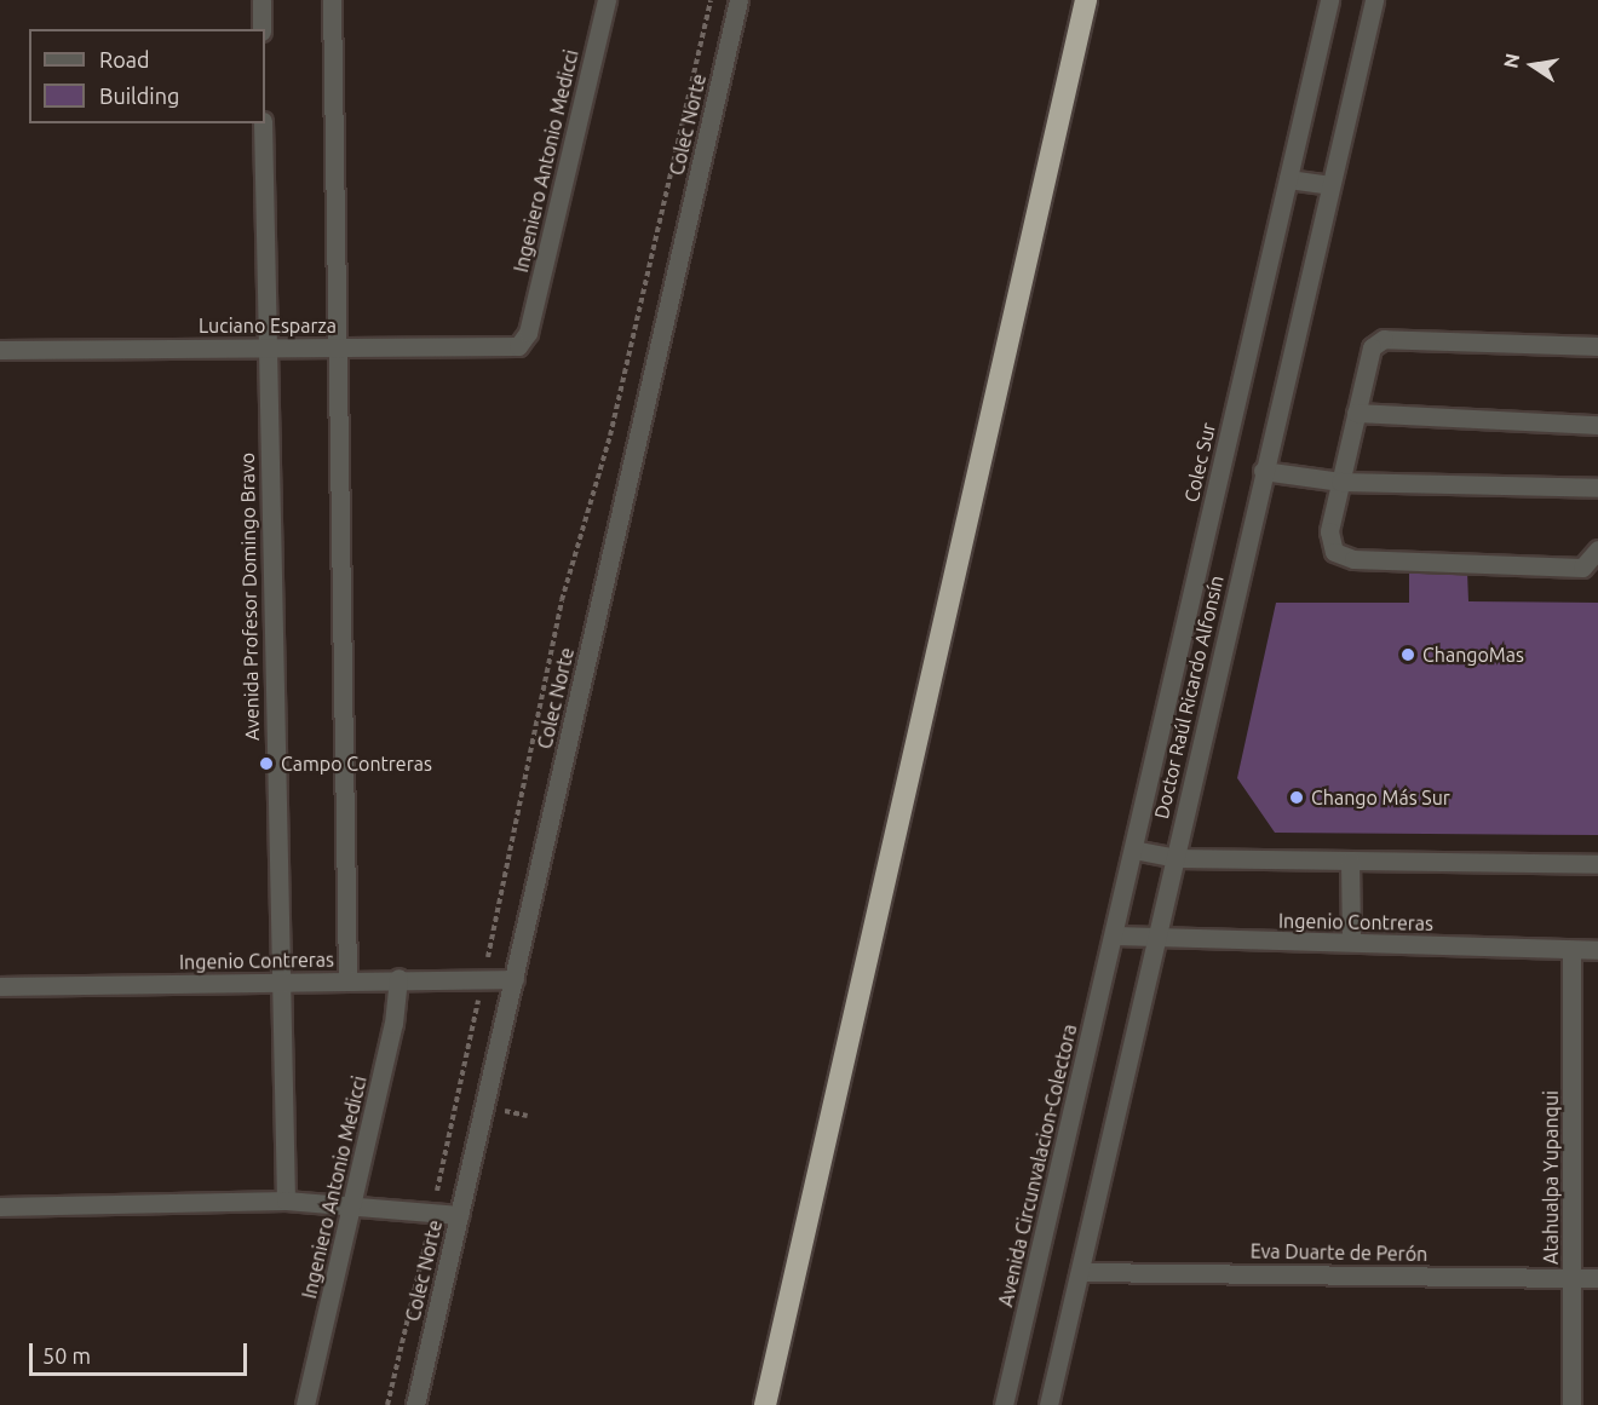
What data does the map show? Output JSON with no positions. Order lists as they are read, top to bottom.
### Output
{
  "streets": {
    "street": [
      "Colec Norte",
      "Ingeniero Antonio Medicci",
      "Luciano Esparza",
      "Colec Sur",
      "Avenida Profesor Domingo Bravo",
      "Doctor Raúl Ricardo Alfonsín",
      "Ingenio Contreras",
      "Avenida Circunvalacion-Colectora",
      "Atahualpa Yupanqui",
      "Eva Duarte de Perón"
    ]
  },
  "crossings": [
    ["Colec Norte", "Ingenio Contreras"],
    ["Ingeniero Antonio Medicci", "Luciano Esparza"],
    ["Ingeniero Antonio Medicci", "Ingenio Contreras"],
    ["Luciano Esparza", "Avenida Profesor Domingo Bravo"],
    ["Colec Sur", "Ingenio Contreras"],
    ["Colec Sur", "Avenida Circunvalacion-Colectora"],
    ["Avenida Profesor Domingo Bravo", "Ingenio Contreras"],
    ["Doctor Raúl Ricardo Alfonsín", "Ingenio Contreras"],
    ["Doctor Raúl Ricardo Alfonsín", "Eva Duarte de Perón"],
    ["Ingenio Contreras", "Avenida Circunvalacion-Colectora"],
    ["Ingenio Contreras", "Atahualpa Yupanqui"],
    ["Atahualpa Yupanqui", "Eva Duarte de Perón"]
  ],
  "places": ["ChangoMas", "Campo Contreras", "Chango Más Sur"],
  "legend": ["Road", "Building"],
  "scale_bar": "50 m",
  "north": "left"
}
